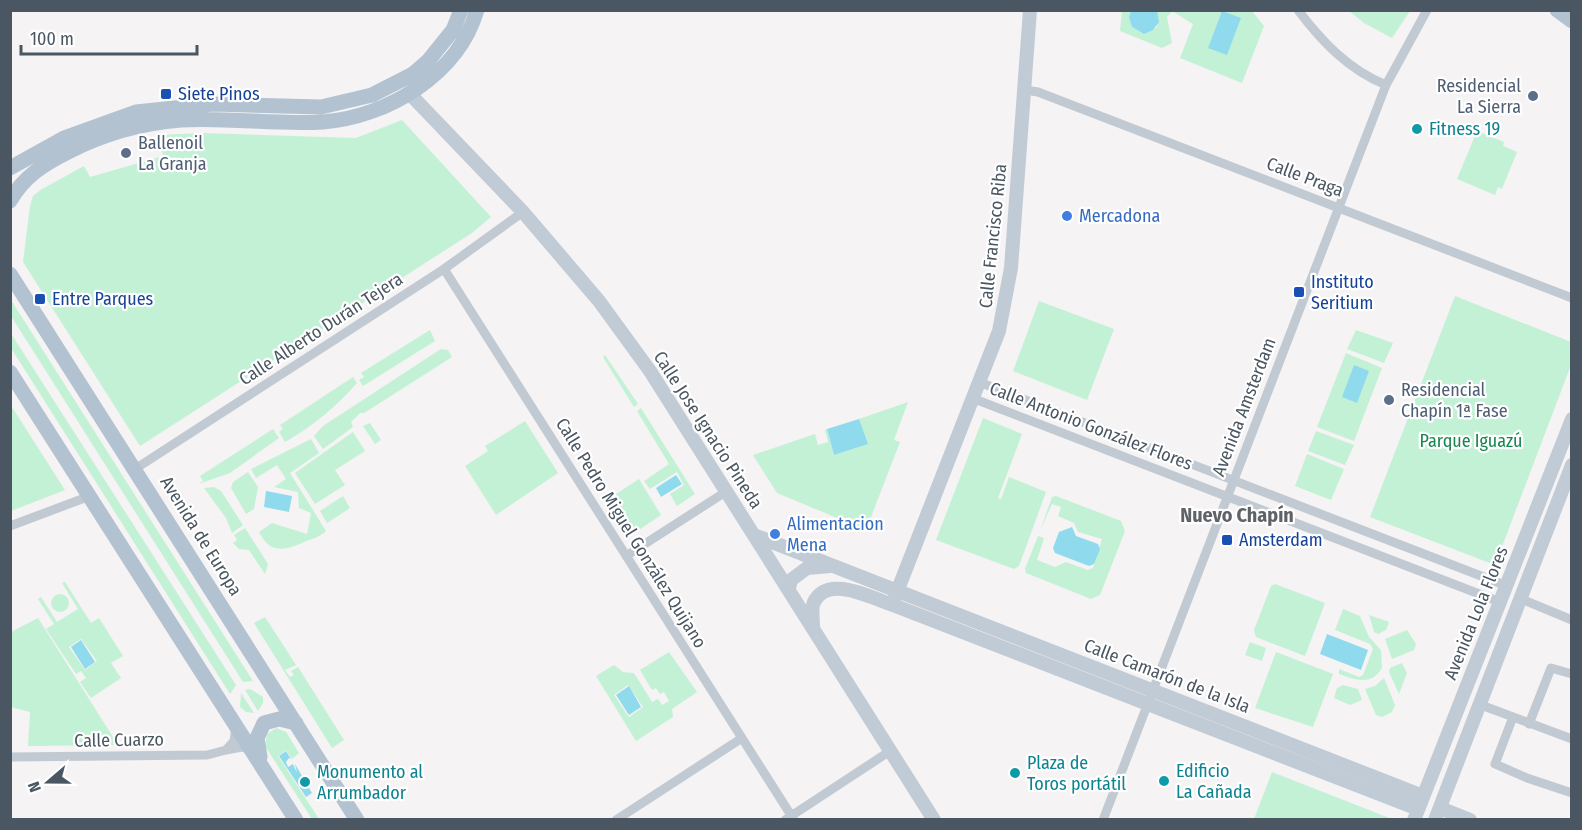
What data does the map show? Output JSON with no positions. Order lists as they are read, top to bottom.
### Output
{
  "streets": {
    "main road": ["Avenida de Europa"],
    "street": [
      "Calle Praga",
      "Calle Francisco Riba",
      "Calle Alberto Durán Tejera",
      "Avenida Amsterdam",
      "Calle Antonio González Flores",
      "Calle Jose Ignacio Pineda",
      "Calle Pedro Miguel González Quijano",
      "Avenida Lola Flores",
      "Calle Camarón de la Isla",
      "Calle Cuarzo"
    ]
  },
  "crossings": [
    ["Calle Praga", "Calle Francisco Riba"],
    ["Calle Praga", "Avenida Amsterdam"],
    ["Calle Francisco Riba", "Calle Antonio González Flores"],
    ["Calle Francisco Riba", "Calle Camarón de la Isla"],
    ["Calle Alberto Durán Tejera", "Calle Jose Ignacio Pineda"],
    ["Calle Alberto Durán Tejera", "Calle Pedro Miguel González Quijano"],
    ["Calle Alberto Durán Tejera", "Avenida de Europa"],
    ["Avenida Amsterdam", "Calle Antonio González Flores"],
    ["Avenida Amsterdam", "Calle Camarón de la Isla"],
    ["Calle Antonio González Flores", "Avenida Lola Flores"],
    ["Calle Jose Ignacio Pineda", "Calle Camarón de la Isla"],
    ["Avenida Lola Flores", "Calle Camarón de la Isla"]
  ],
  "districts": ["Nuevo Chapín"],
  "parks": ["Parque Iguazú"],
  "places": {
    "transit": [
      "Siete Pinos",
      "Instituto Seritium",
      "Entre Parques",
      "Amsterdam"
    ],
    "other": [
      "Residencial La Sierra",
      "Fitness 19",
      "Ballenoil La Granja",
      "Mercadona",
      "Residencial Chapín 1ª Fase",
      "Alimentacion Mena",
      "Plaza de Toros portátil",
      "Edificio La Cañada",
      "Monumento al Arrumbador"
    ]
  },
  "scale_bar": "100 m",
  "north": "left"
}
